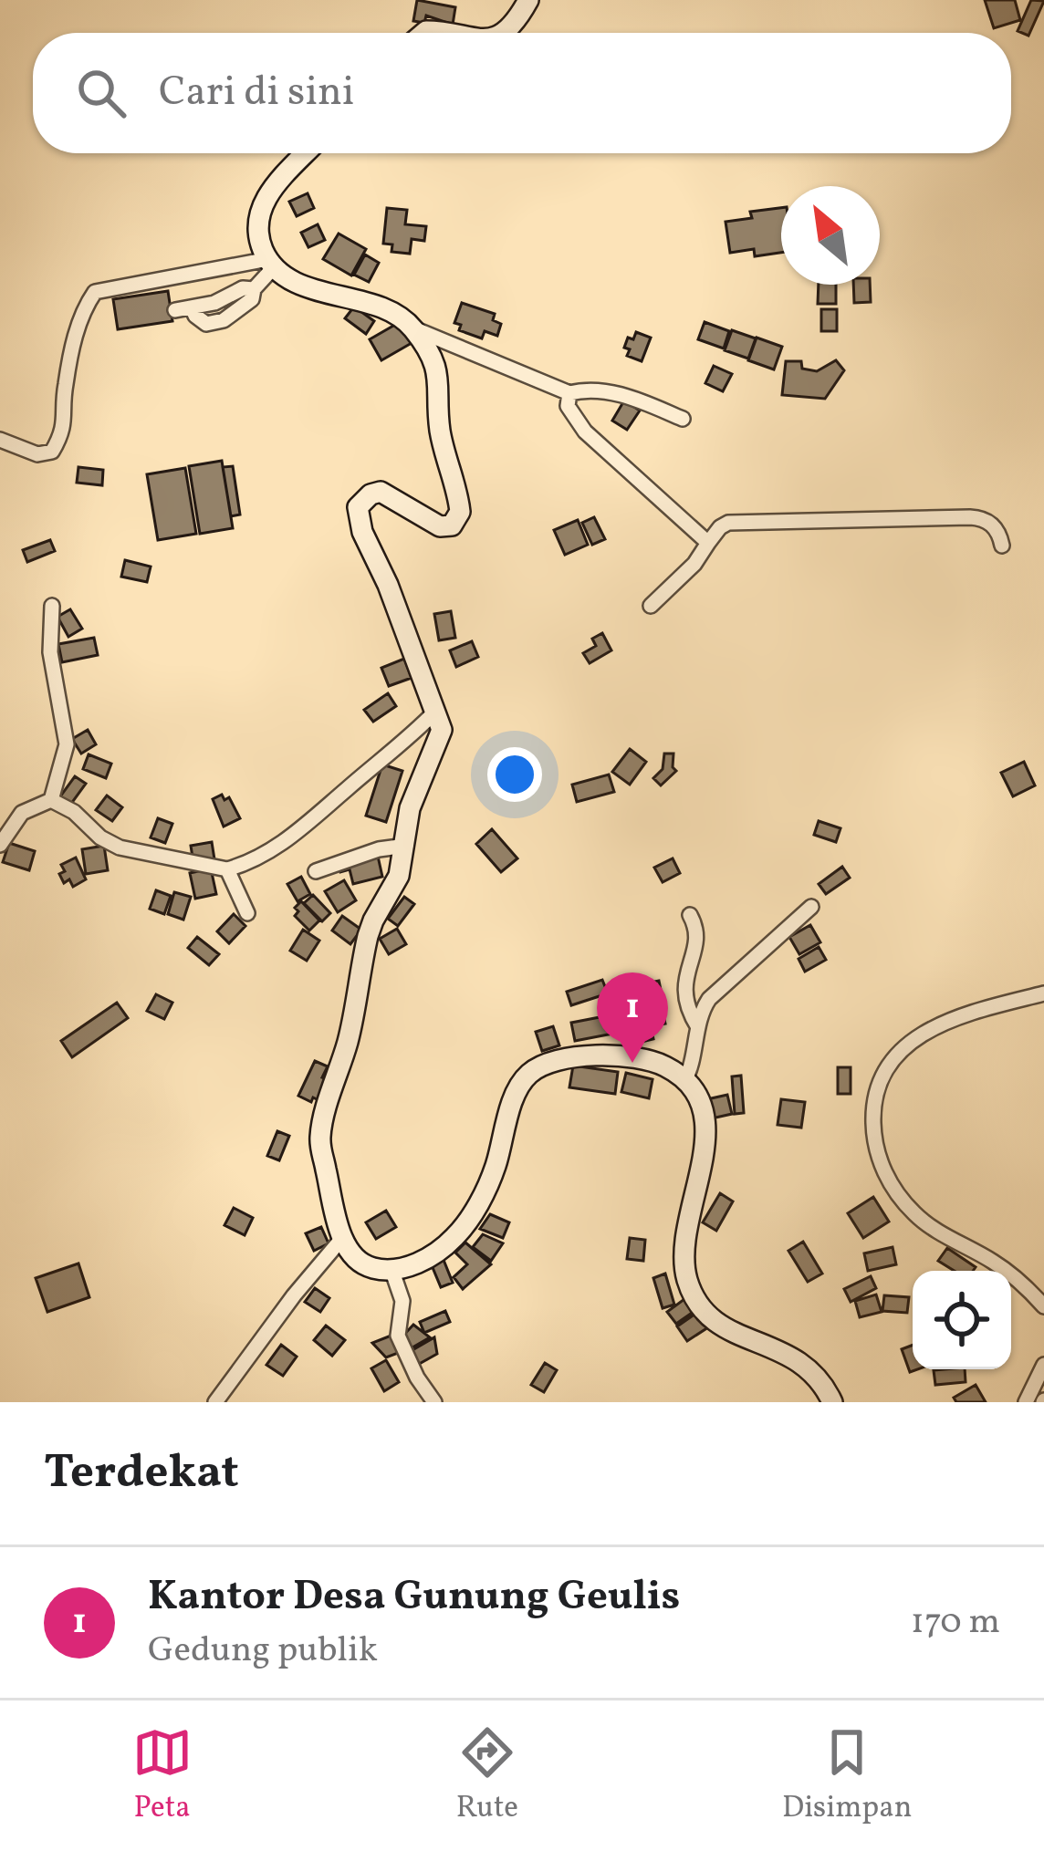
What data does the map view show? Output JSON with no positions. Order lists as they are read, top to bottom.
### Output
{
  "north": "top left",
  "page": {
    "search": "Cari di sini",
    "pins": "1",
    "heading": "Terdekat",
    "list": [
      {
        "mark": "1",
        "name": "Kantor Desa Gunung Geulis",
        "note": "Gedung publik",
        "value": "170 m"
      }
    ],
    "nav": ["Peta", "Rute", "Disimpan"]
  }
}
